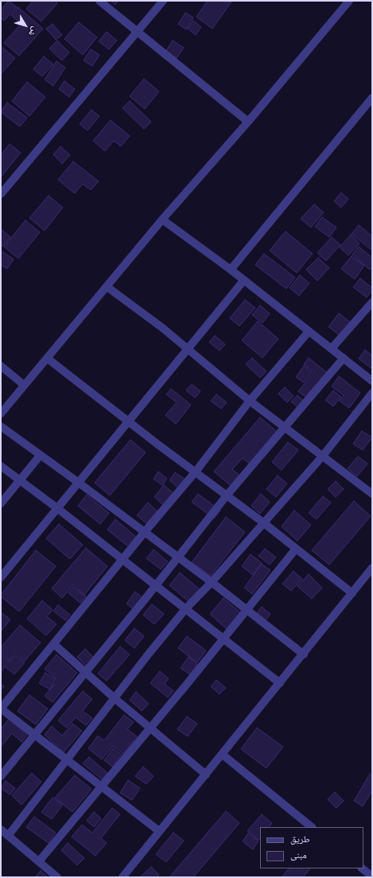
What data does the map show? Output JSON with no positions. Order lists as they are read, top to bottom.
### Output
{
  "legend": ["طريق", "مبنى"],
  "north": "bottom right"
}
